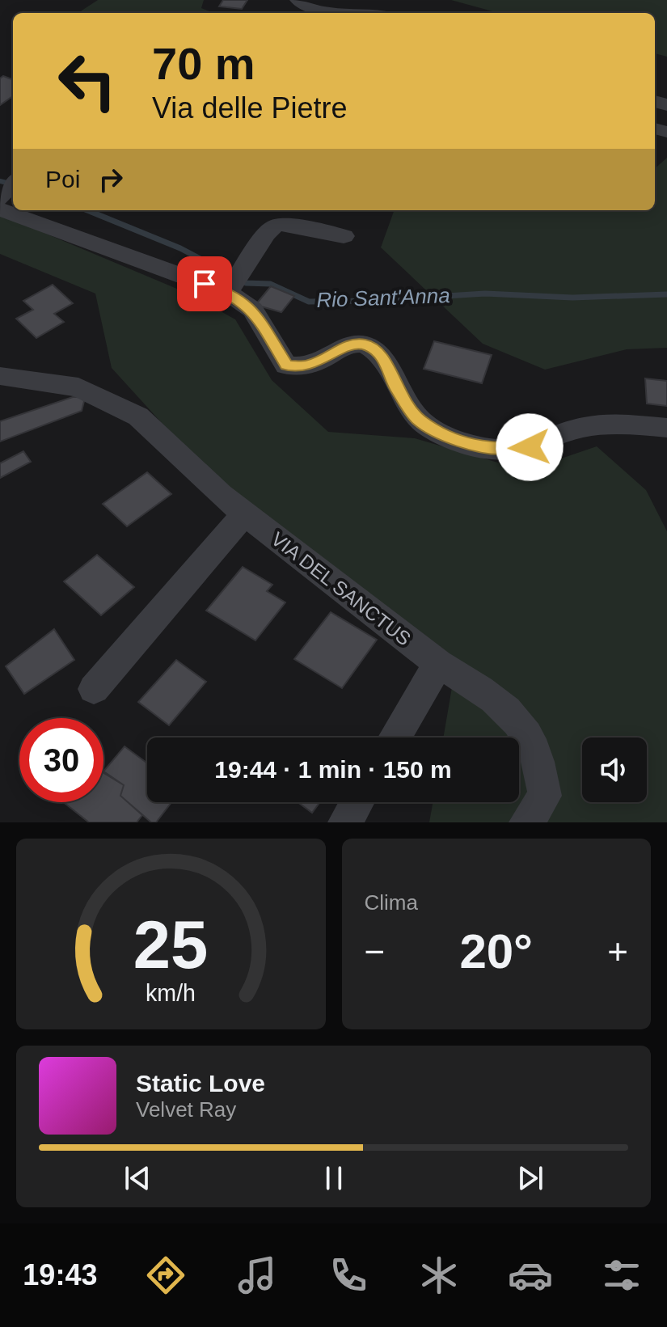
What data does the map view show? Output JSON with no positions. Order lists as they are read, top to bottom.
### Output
{
  "streets": {
    "street": ["VIA DEL SANCTUS"]
  },
  "water": ["Rio Sant'Anna"],
  "page": {
    "turn": ["70 m", "Via delle Pietre"],
    "then": "Poi",
    "limit": "30",
    "trip": "19:44 · 1 min · 150 m",
    "tile": "Clima",
    "heat": ["−", "20°", "+"],
    "song": ["Static Love", "Velvet Ray"],
    "tabs": "19:43",
    "gauge": ["25", "km/h"]
  }
}
